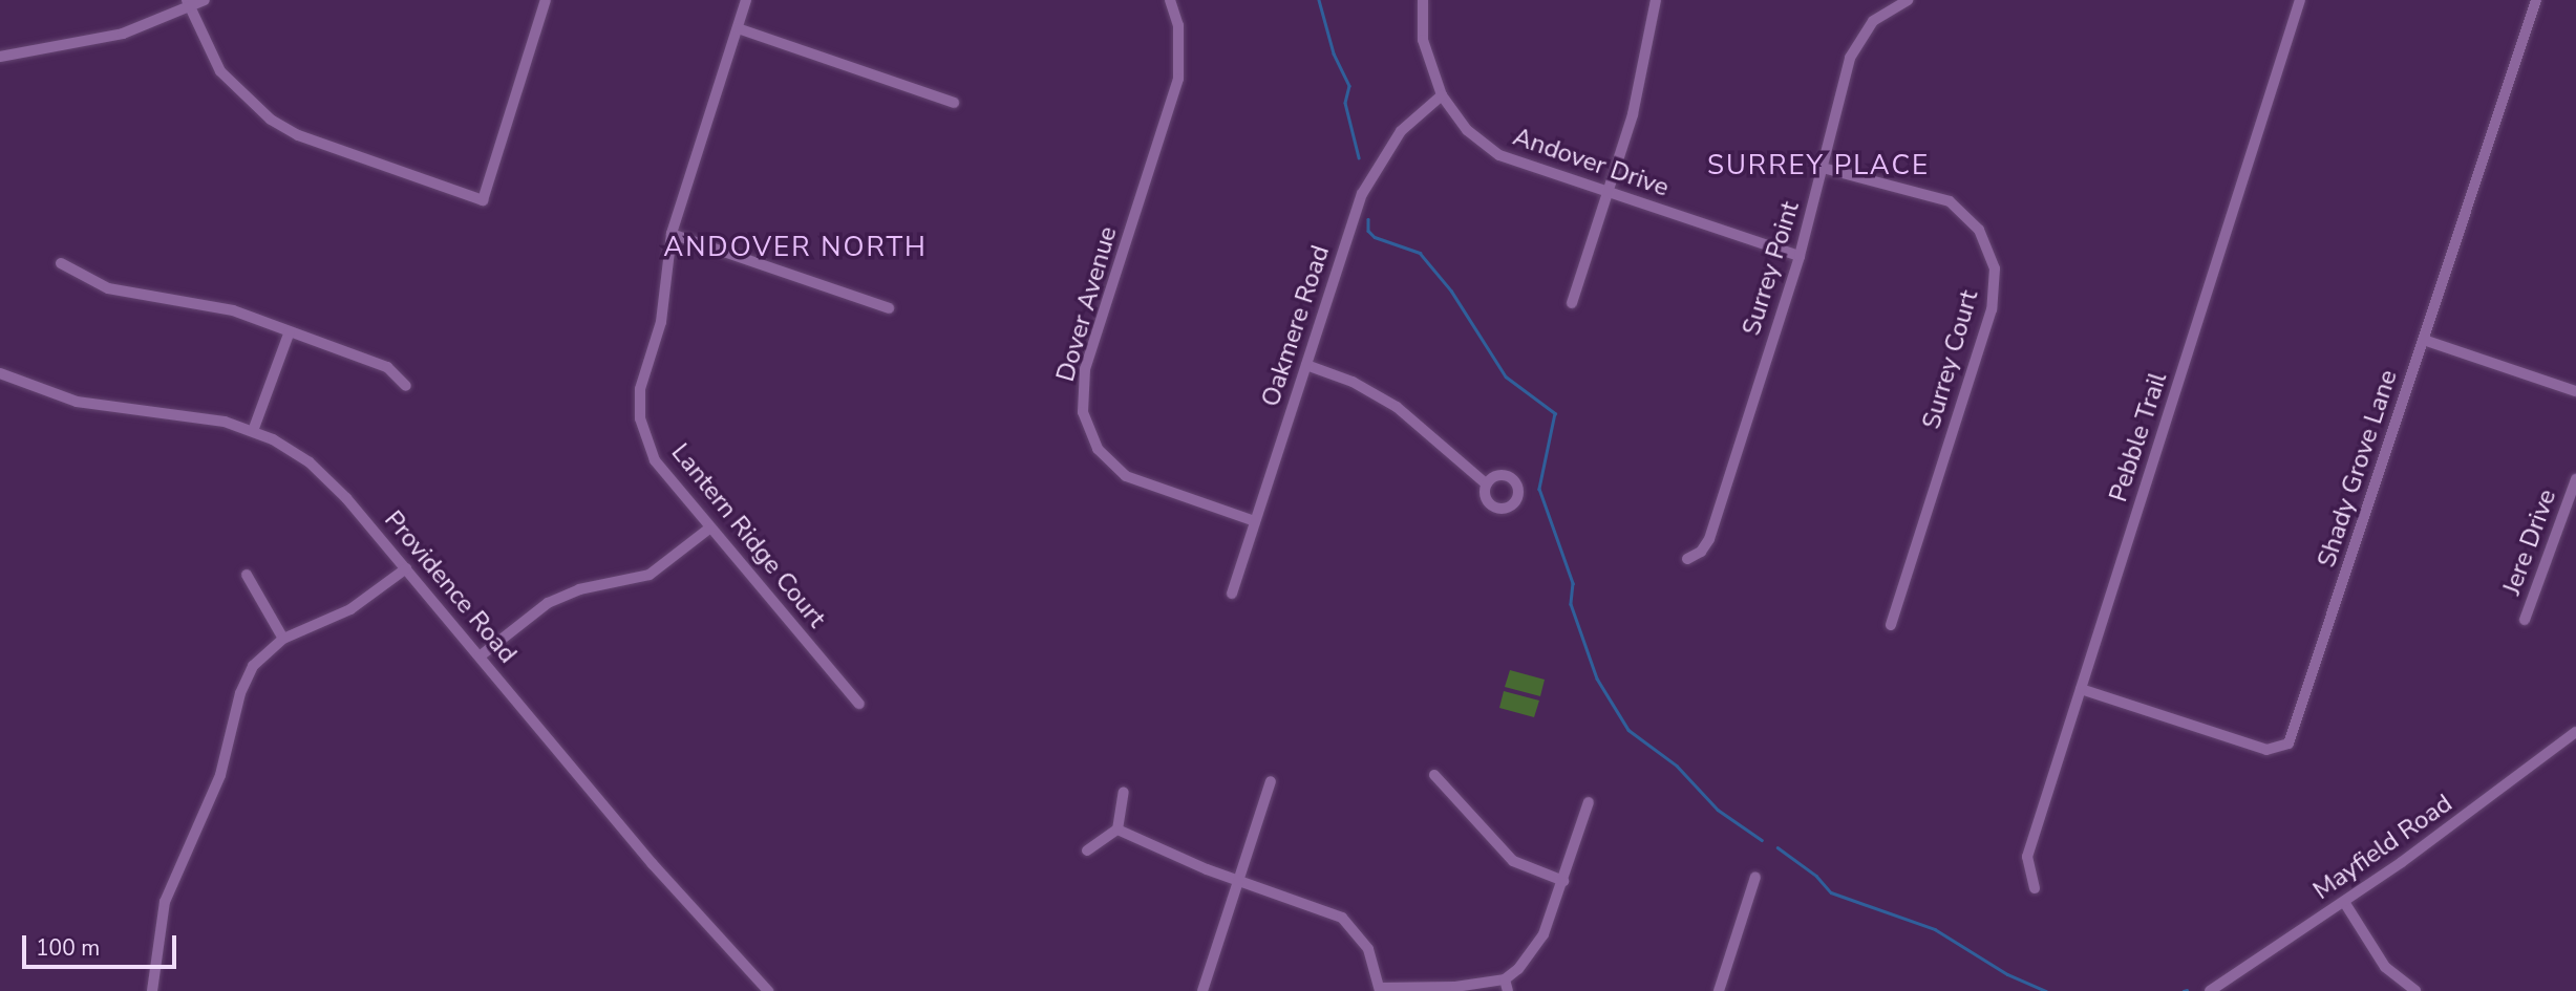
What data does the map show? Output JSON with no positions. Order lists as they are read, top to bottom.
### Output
{
  "streets": {
    "street": [
      "Andover Drive",
      "Surrey Point",
      "Dover Avenue",
      "Oakmere Road",
      "Surrey Court",
      "Pebble Trail",
      "Shady Grove Lane",
      "Lantern Ridge Court",
      "Jere Drive",
      "Providence Road",
      "Mayfield Road"
    ]
  },
  "crossings": [
    ["Andover Drive", "Surrey Point"],
    ["Andover Drive", "Oakmere Road"],
    ["Surrey Point", "Surrey Court"],
    ["Dover Avenue", "Oakmere Road"],
    ["Pebble Trail", "Shady Grove Lane"]
  ],
  "districts": ["SURREY PLACE", "ANDOVER NORTH"],
  "scale_bar": "100 m"
}
